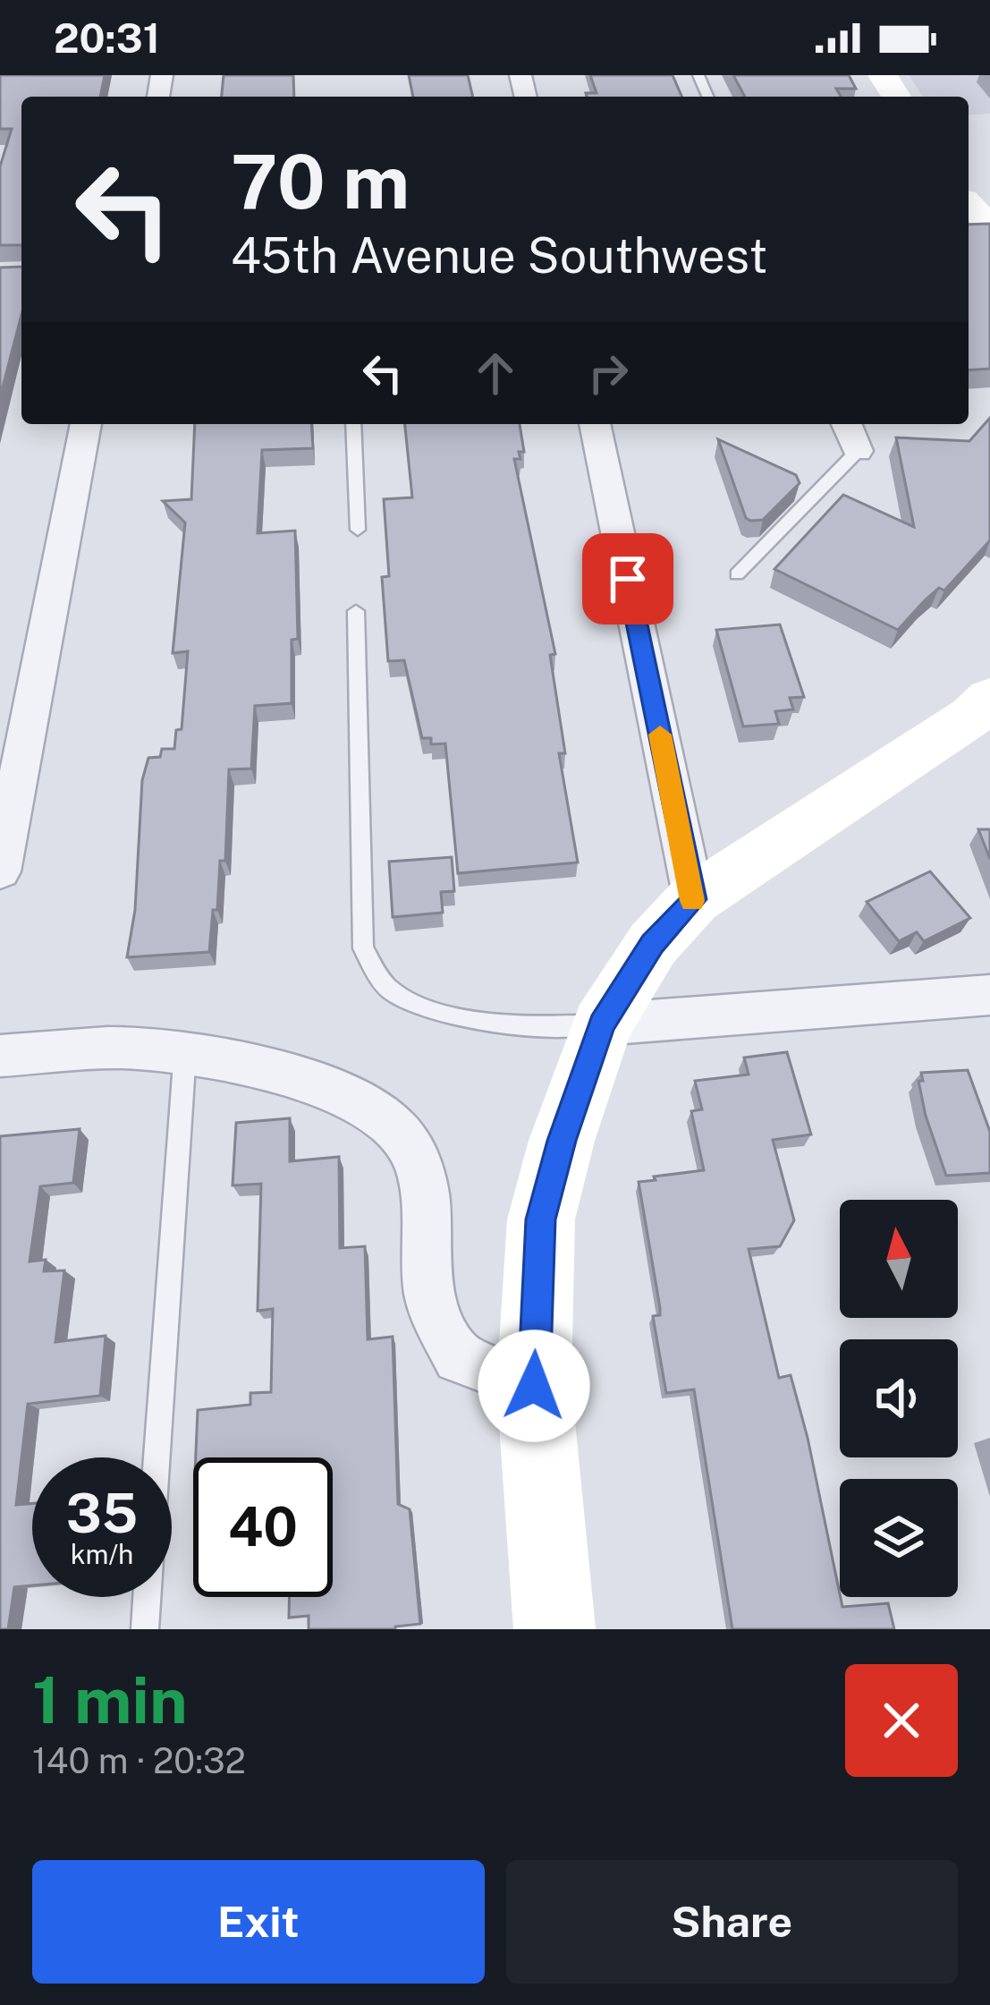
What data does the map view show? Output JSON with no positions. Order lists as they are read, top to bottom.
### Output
{
  "north": "top",
  "page": {
    "status": "20:31",
    "turn": ["70 m", "45th Avenue Southwest"],
    "speed": "35 km/h",
    "limit": "40",
    "heading": ["1 min", "140 m · 20:32"],
    "buttons": ["Exit", "Share"]
  }
}
